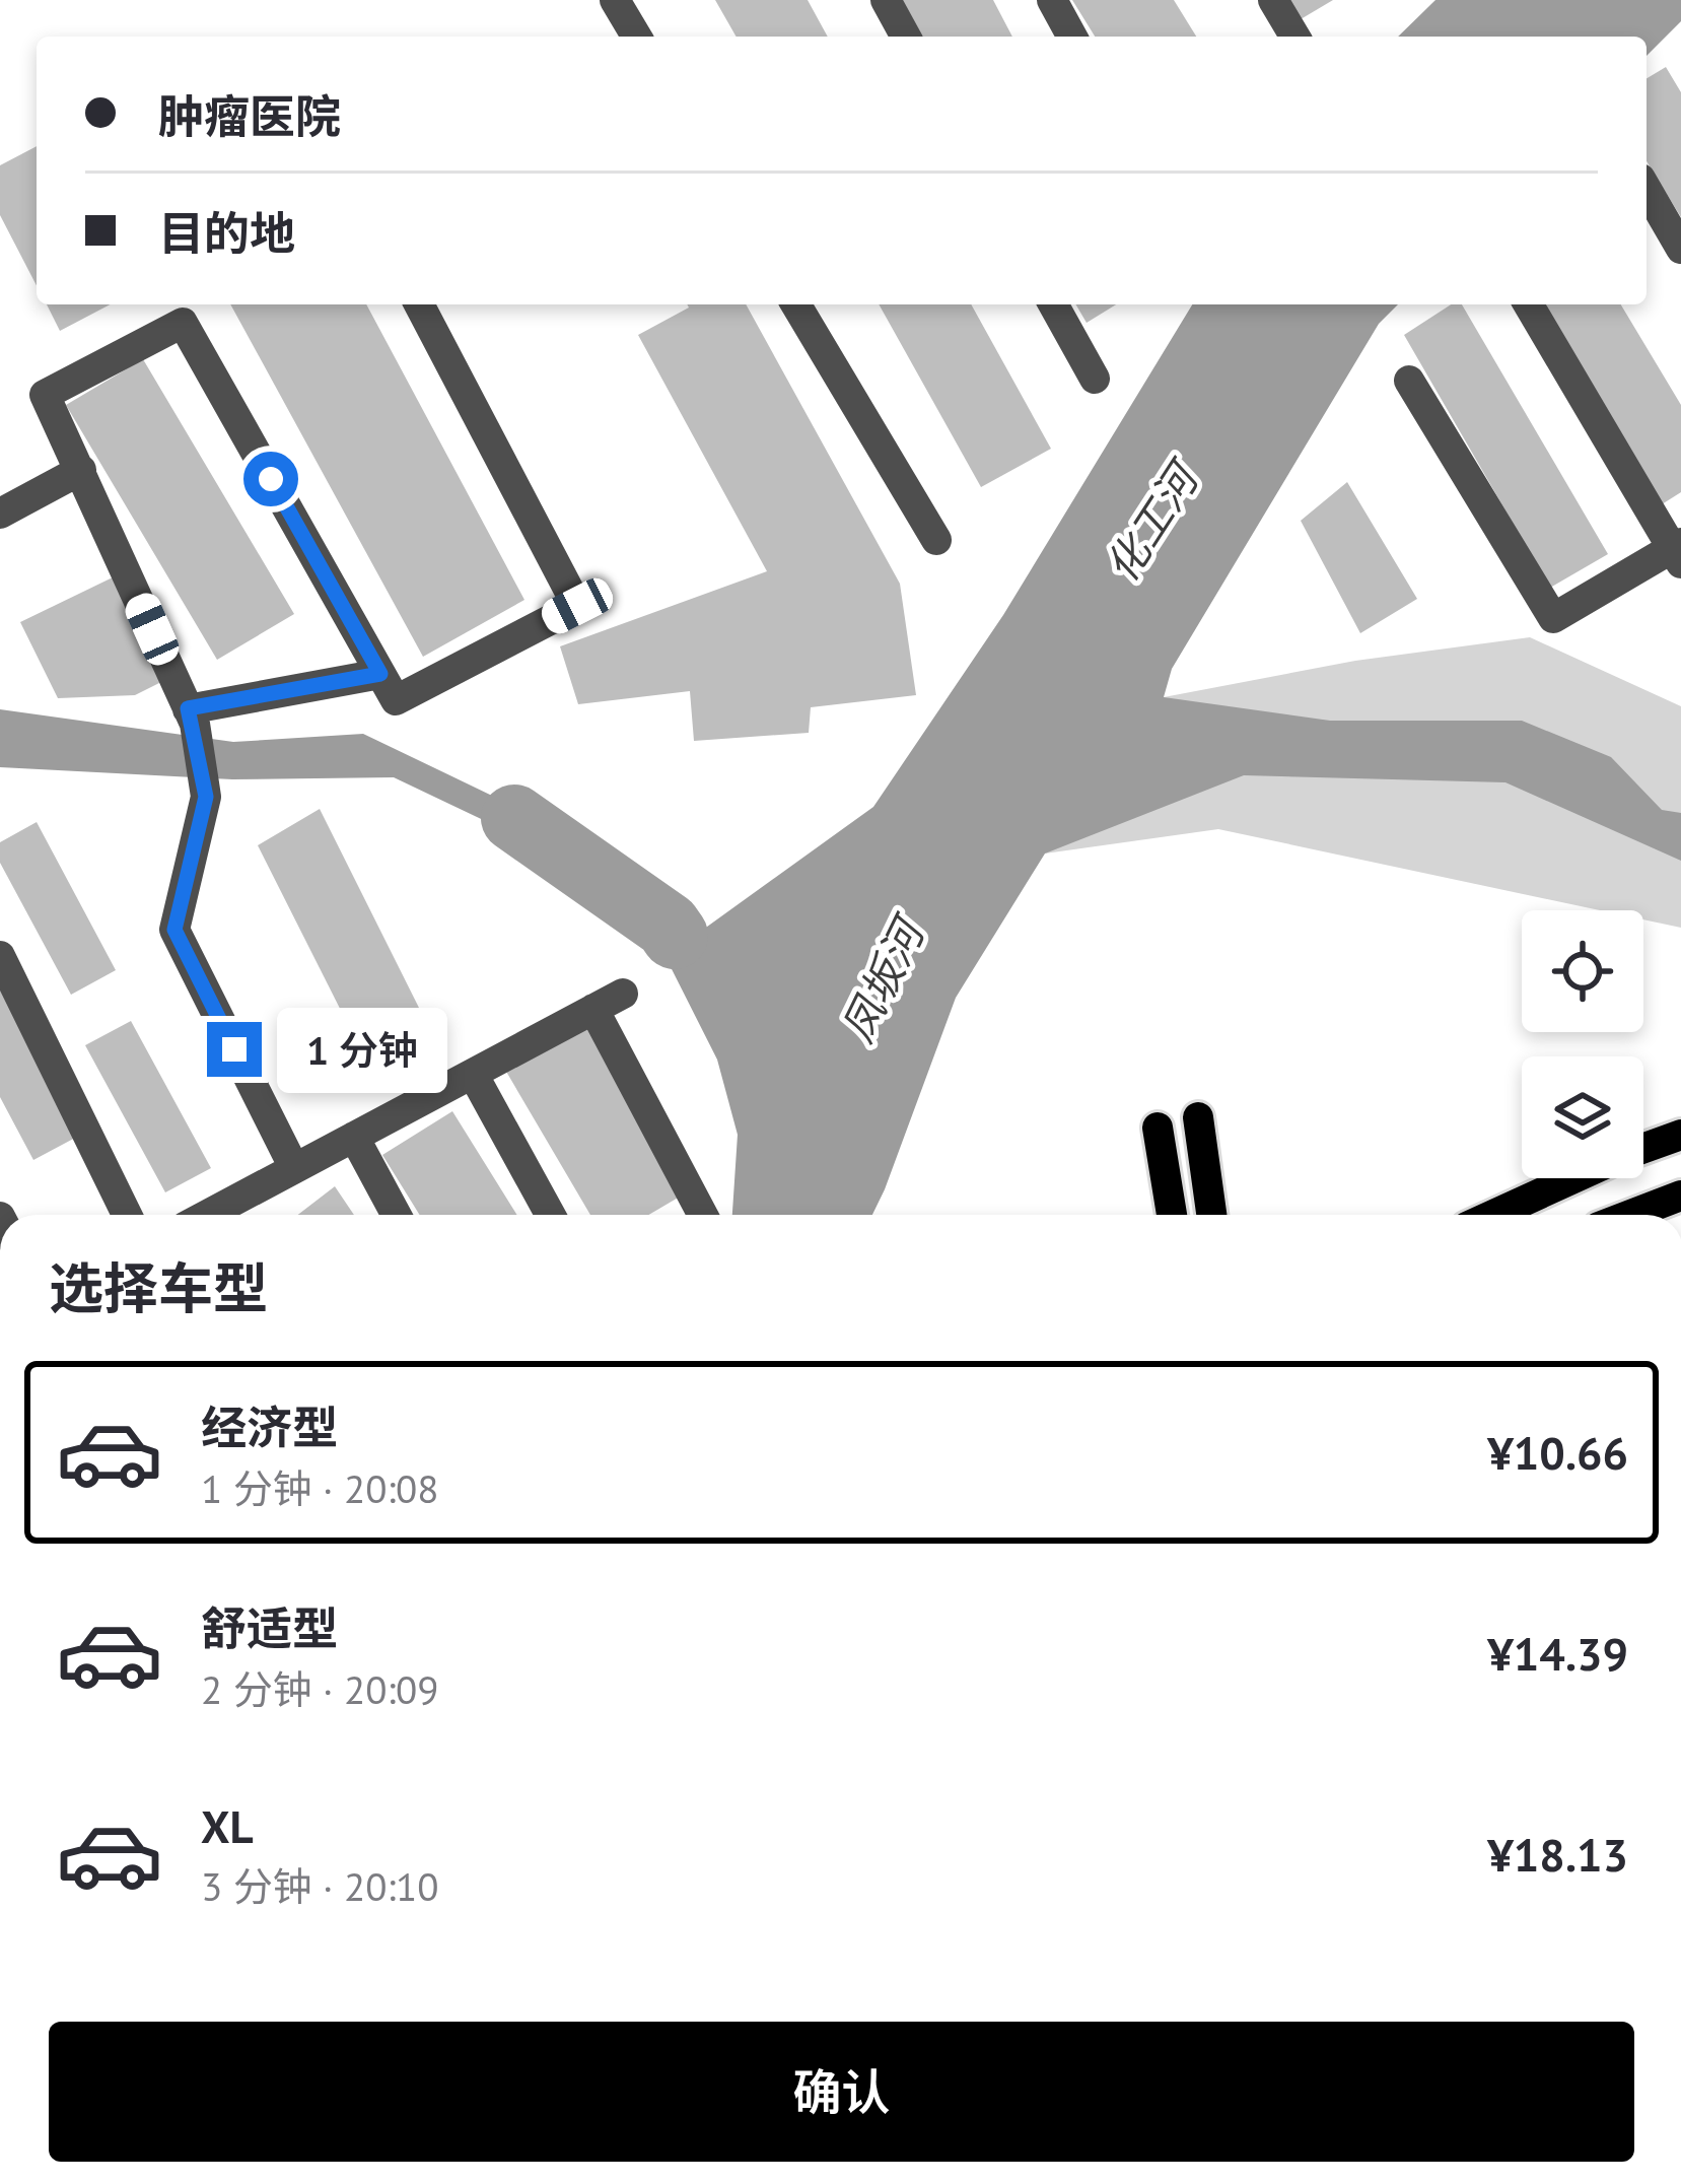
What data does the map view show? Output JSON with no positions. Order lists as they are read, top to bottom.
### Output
{
  "water": ["化工河", "凤坂河"],
  "page": {
    "banner": ["肿瘤医院", "目的地"],
    "bubble": "1 分钟",
    "heading": "选择车型",
    "list": [
      {
        "name": "经济型",
        "note": "1 分钟 · 20:08",
        "value": "¥10.66"
      },
      {
        "name": "舒适型",
        "note": "2 分钟 · 20:09",
        "value": "¥14.39"
      },
      {
        "name": "XL",
        "note": "3 分钟 · 20:10",
        "value": "¥18.13"
      }
    ],
    "buttons": "确认"
  }
}
